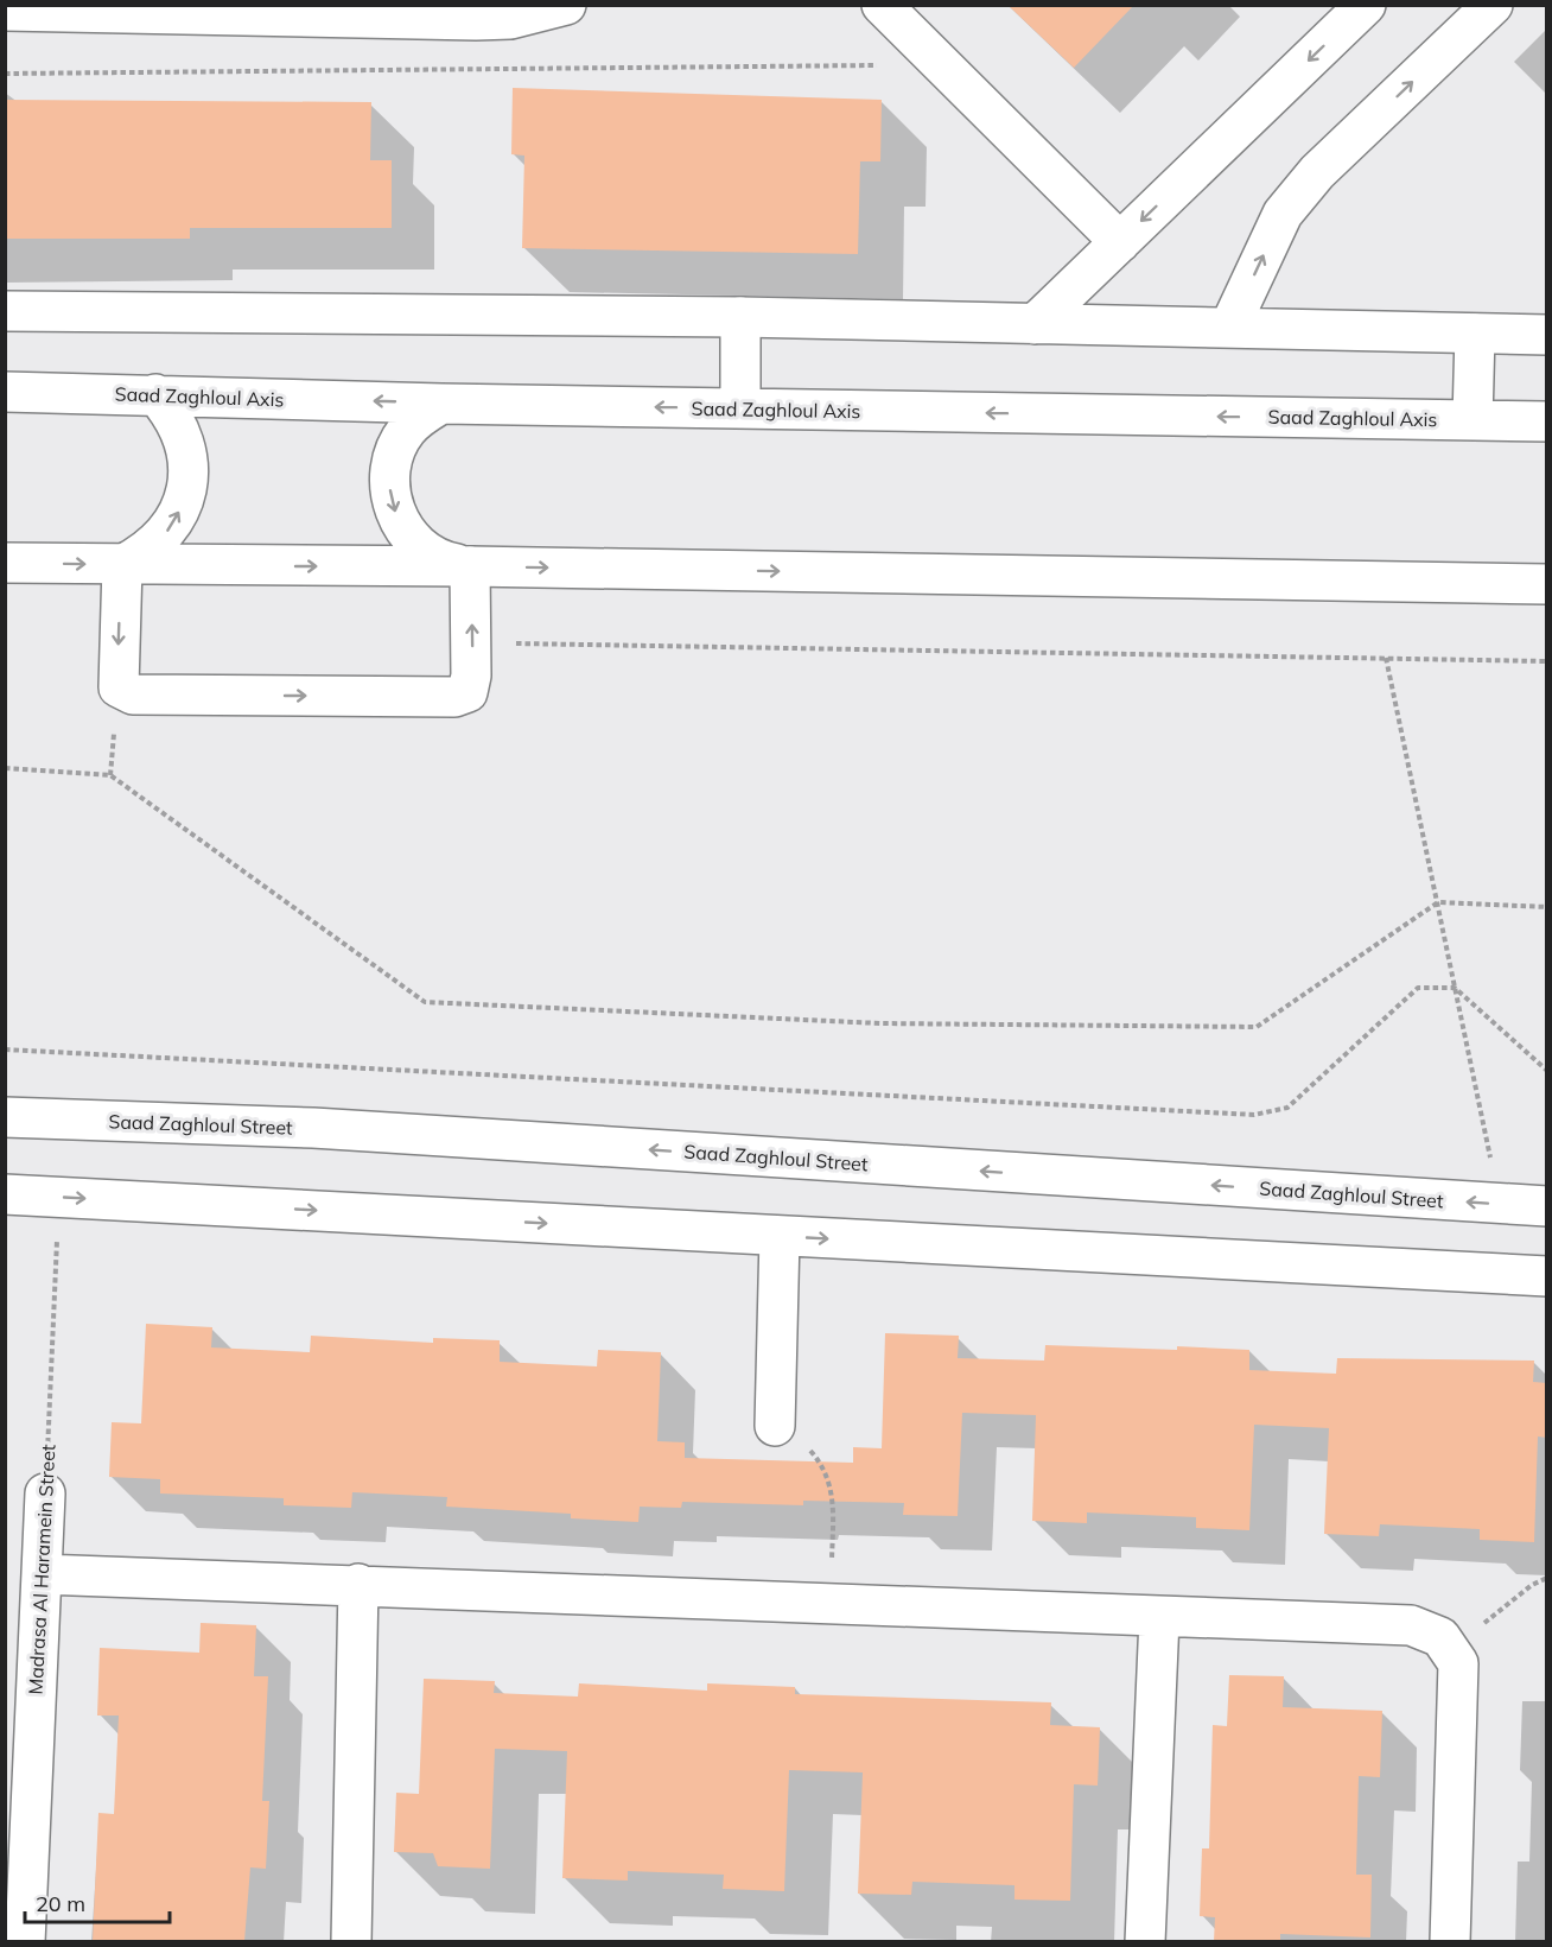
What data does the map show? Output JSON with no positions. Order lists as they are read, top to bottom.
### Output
{
  "streets": {
    "street": ["Saad Zaghloul Axis", "Saad Zaghloul Street", "Madrasa Al Haramein Street"]
  },
  "scale_bar": "20 m"
}
